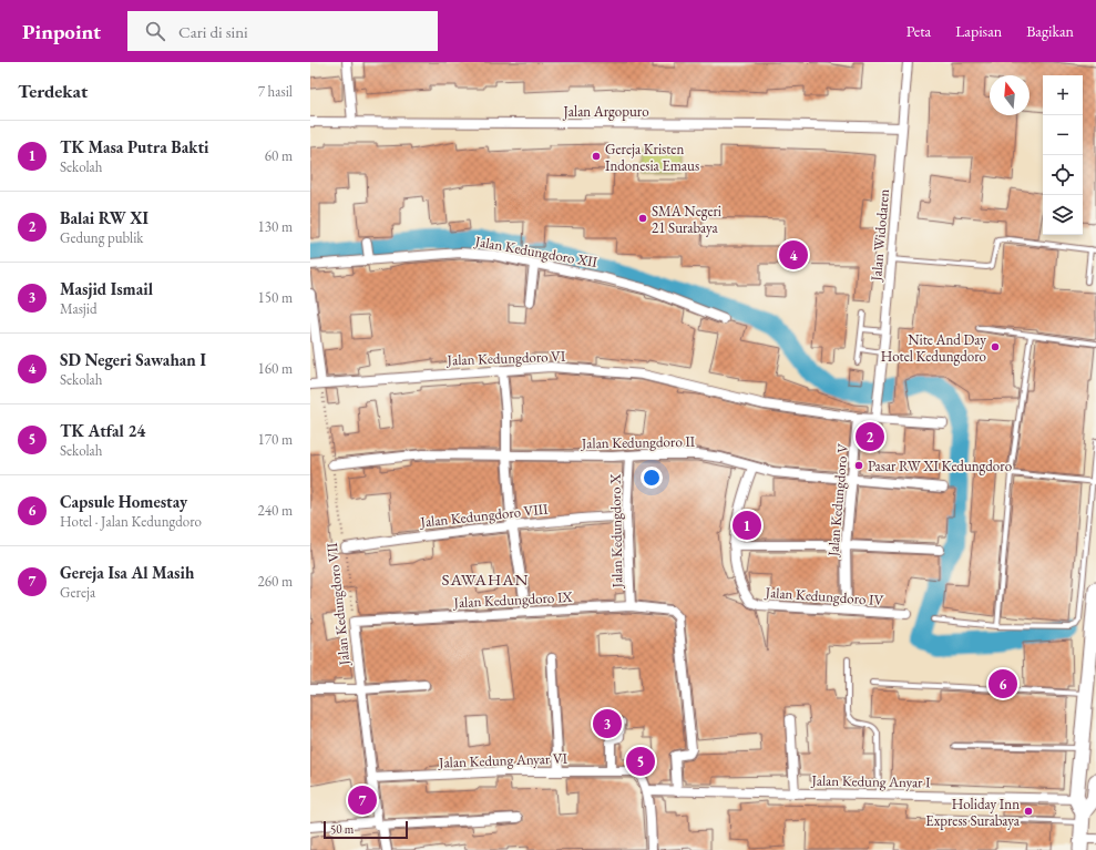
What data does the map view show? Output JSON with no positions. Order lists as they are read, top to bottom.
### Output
{
  "streets": {
    "street": [
      "Jalan Argopuro",
      "Jalan Widodaren",
      "Jalan Kedungdoro XII",
      "Jalan Kedungdoro VI",
      "Jalan Kedungdoro II",
      "Jalan Kedungdoro V",
      "Jalan Kedungdoro VIII",
      "Jalan Kedungdoro X",
      "Jalan Kedungdoro IV",
      "Jalan Kedungdoro IX",
      "Jalan Kedungdoro VII",
      "Jalan Kedung Anyar VI",
      "Jalan Kedung Anyar I"
    ]
  },
  "crossings": [
    ["Jalan Argopuro", "Jalan Widodaren"],
    ["Jalan Kedungdoro VI", "Jalan Kedungdoro V"],
    ["Jalan Kedungdoro VI", "Jalan Kedungdoro VII"],
    ["Jalan Kedungdoro II", "Jalan Kedungdoro V"],
    ["Jalan Kedungdoro II", "Jalan Kedungdoro X"],
    ["Jalan Kedungdoro II", "Jalan Kedungdoro IV"],
    ["Jalan Kedungdoro II", "Jalan Kedungdoro VII"],
    ["Jalan Kedungdoro V", "Jalan Kedungdoro IV"],
    ["Jalan Kedungdoro VIII", "Jalan Kedungdoro X"],
    ["Jalan Kedungdoro VIII", "Jalan Kedungdoro VII"],
    ["Jalan Kedungdoro X", "Jalan Kedungdoro IX"],
    ["Jalan Kedungdoro IX", "Jalan Kedungdoro VII"],
    ["Jalan Kedungdoro IX", "Jalan Kedung Anyar I"],
    ["Jalan Kedungdoro VII", "Jalan Kedung Anyar VI"],
    ["Jalan Kedung Anyar VI", "Jalan Kedung Anyar I"]
  ],
  "districts": ["SAWAHAN"],
  "places": [
    "Gereja Kristen Indonesia Emaus",
    "SMA Negeri 21 Surabaya",
    "Nite And Day Hotel Kedungdoro",
    "Pasar RW XI Kedungdoro",
    "Holiday Inn Express Surabaya"
  ],
  "scale_bar": "50 m",
  "north": "top",
  "page": {
    "header": "Pinpoint",
    "search": "Cari di sini",
    "nav": ["Peta", "Lapisan", "Bagikan"],
    "heading": ["Terdekat", "7 hasil"],
    "map_buttons": ["+", "−"],
    "list": [
      {
        "mark": "1",
        "name": "TK Masa Putra Bakti",
        "note": "Sekolah",
        "value": "60 m"
      },
      {
        "mark": "2",
        "name": "Balai RW XI",
        "note": "Gedung publik",
        "value": "130 m"
      },
      {
        "mark": "3",
        "name": "Masjid Ismail",
        "note": "Masjid",
        "value": "150 m"
      },
      {
        "mark": "4",
        "name": "SD Negeri Sawahan I",
        "note": "Sekolah",
        "value": "160 m"
      },
      {
        "mark": "5",
        "name": "TK Atfal 24",
        "note": "Sekolah",
        "value": "170 m"
      },
      {
        "mark": "6",
        "name": "Capsule Homestay",
        "note": "Hotel · Jalan Kedungdoro",
        "value": "240 m"
      },
      {
        "mark": "7",
        "name": "Gereja Isa Al Masih",
        "note": "Gereja",
        "value": "260 m"
      }
    ],
    "pins": [
      "4",
      "2",
      "1",
      "6",
      "3",
      "5",
      "7"
    ],
    "scale": "50 m"
  }
}
